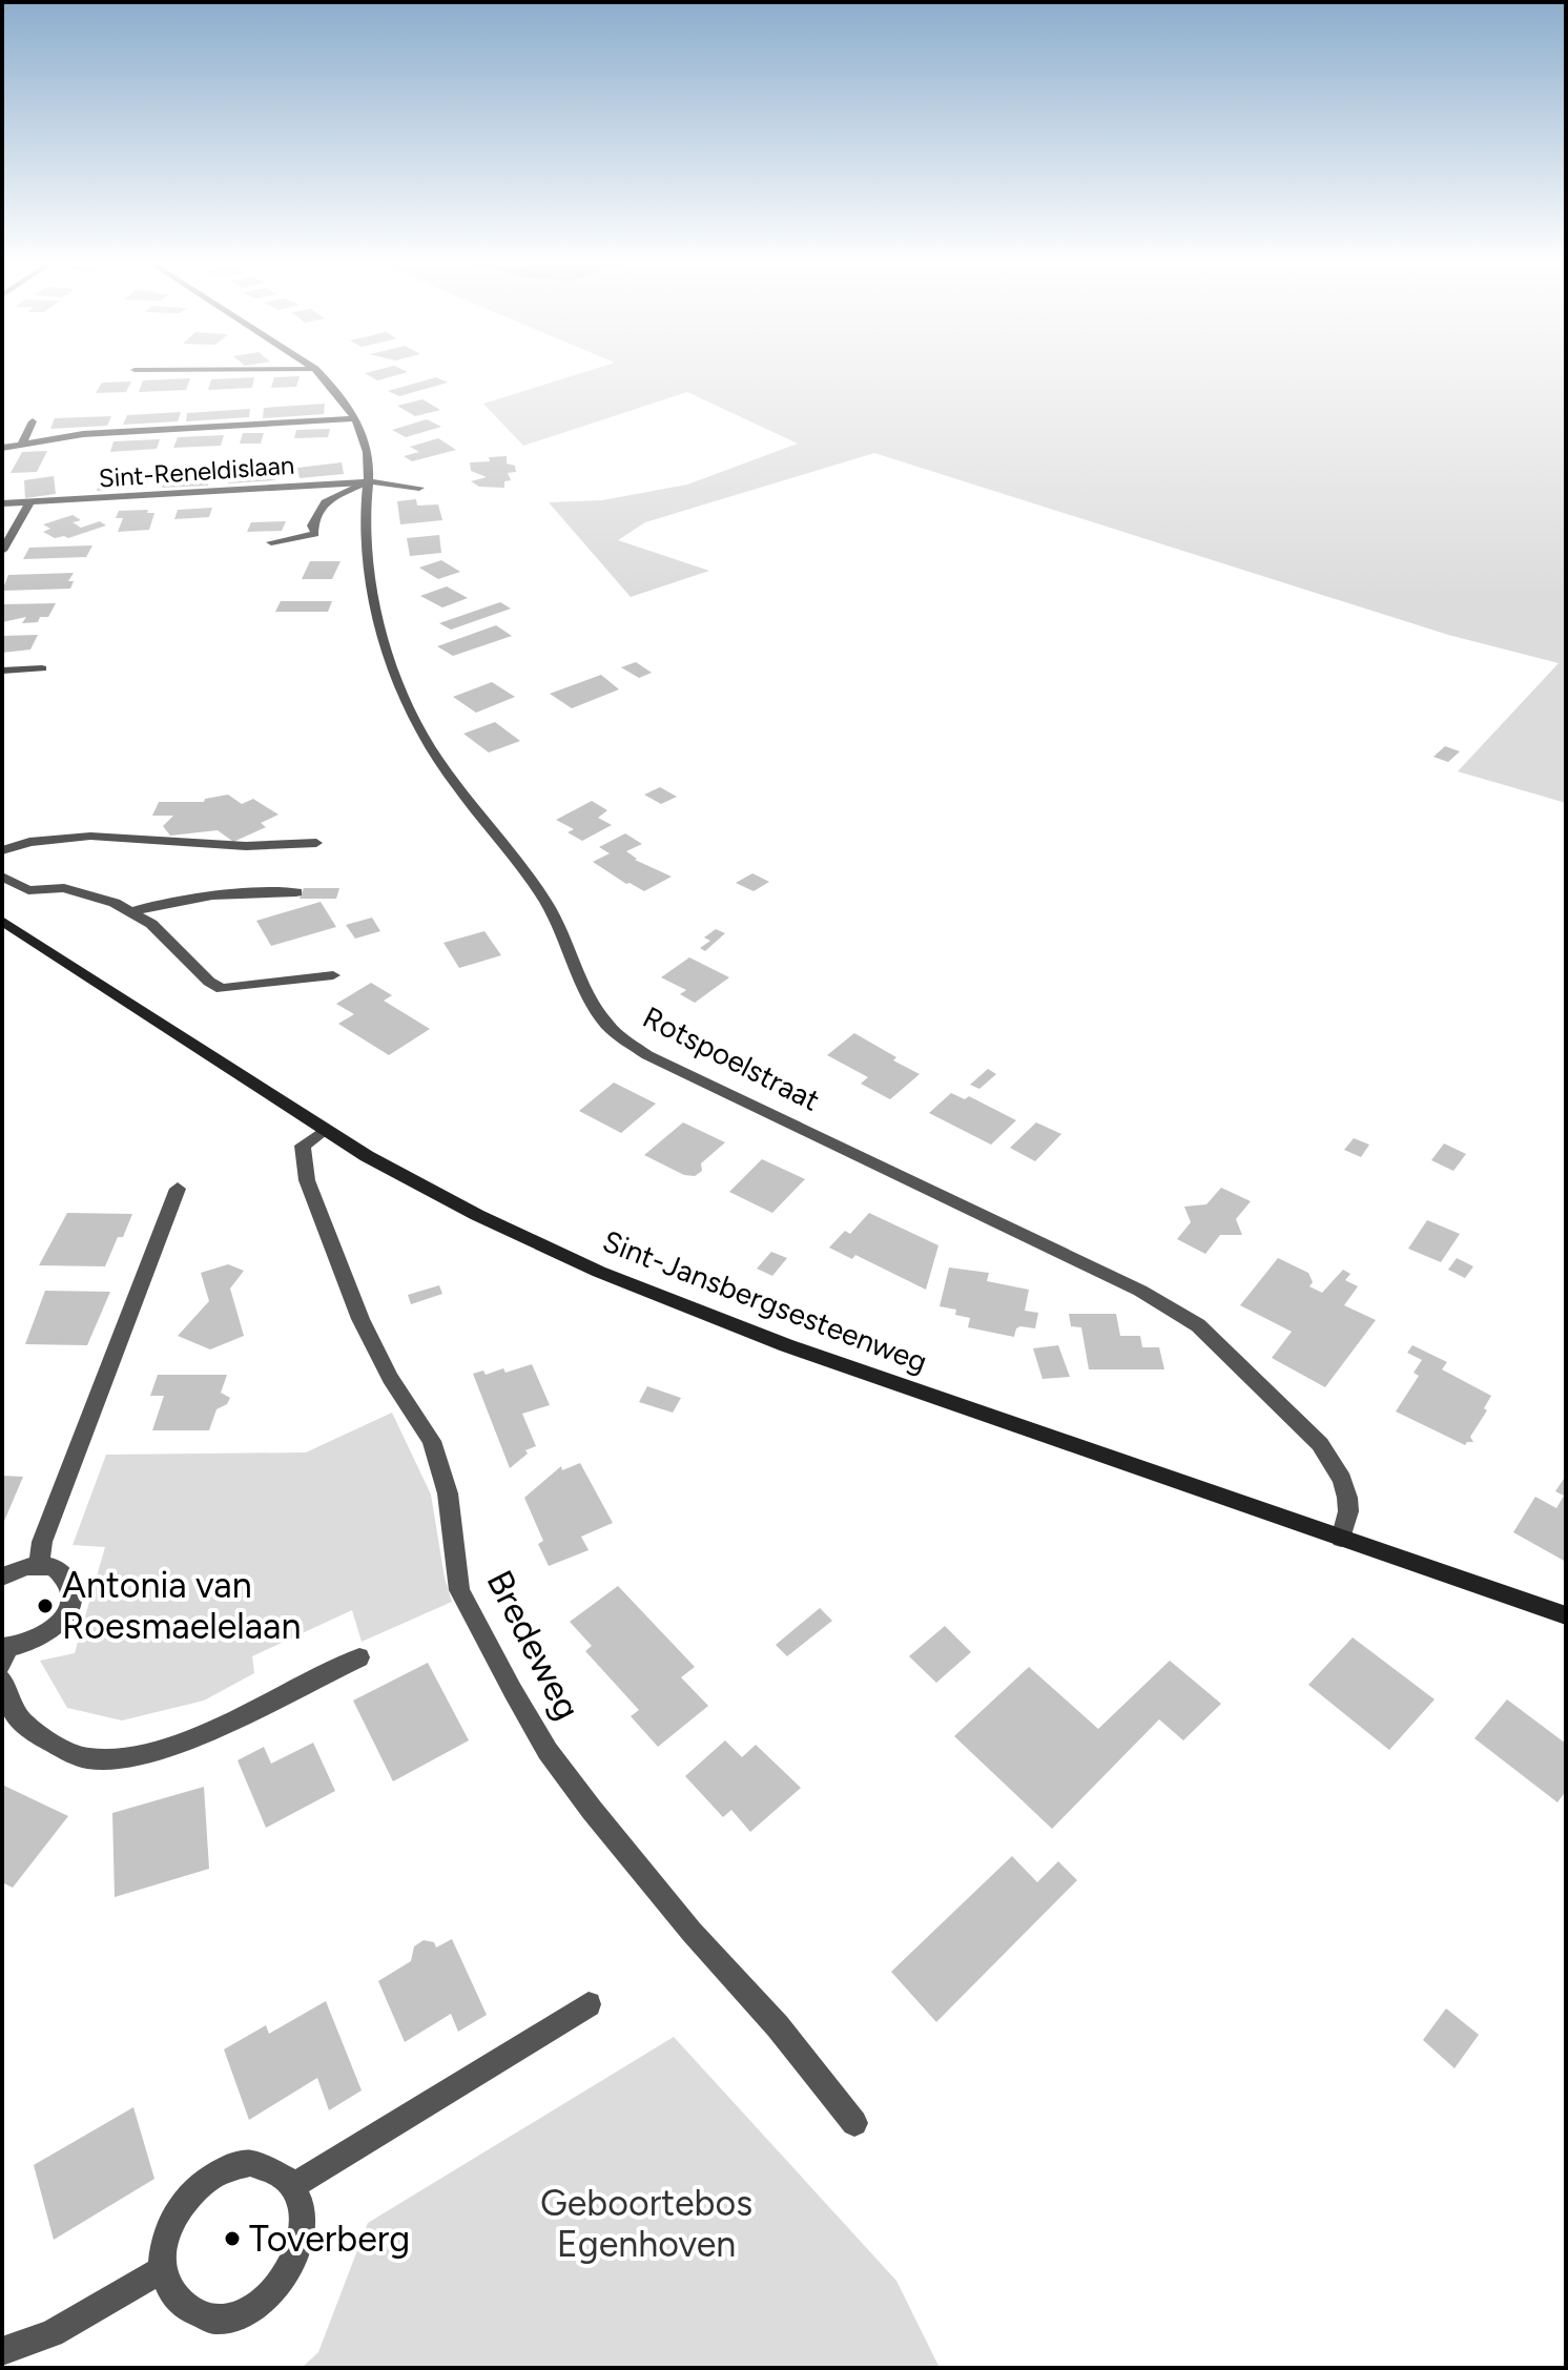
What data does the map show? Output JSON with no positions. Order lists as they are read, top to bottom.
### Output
{
  "streets": {
    "main road": ["Sint-Jansbergsesteenweg"],
    "street": ["Sint-Reneldislaan", "Rotspoelstraat", "Bredeweg"]
  },
  "crossings": [
    ["Sint-Reneldislaan", "Rotspoelstraat"],
    ["Rotspoelstraat", "Sint-Jansbergsesteenweg"],
    ["Sint-Jansbergsesteenweg", "Bredeweg"]
  ],
  "parks": ["Geboortebos Egenhoven"],
  "places": ["Antonia van Roesmaelelaan", "Toverberg"]
}
